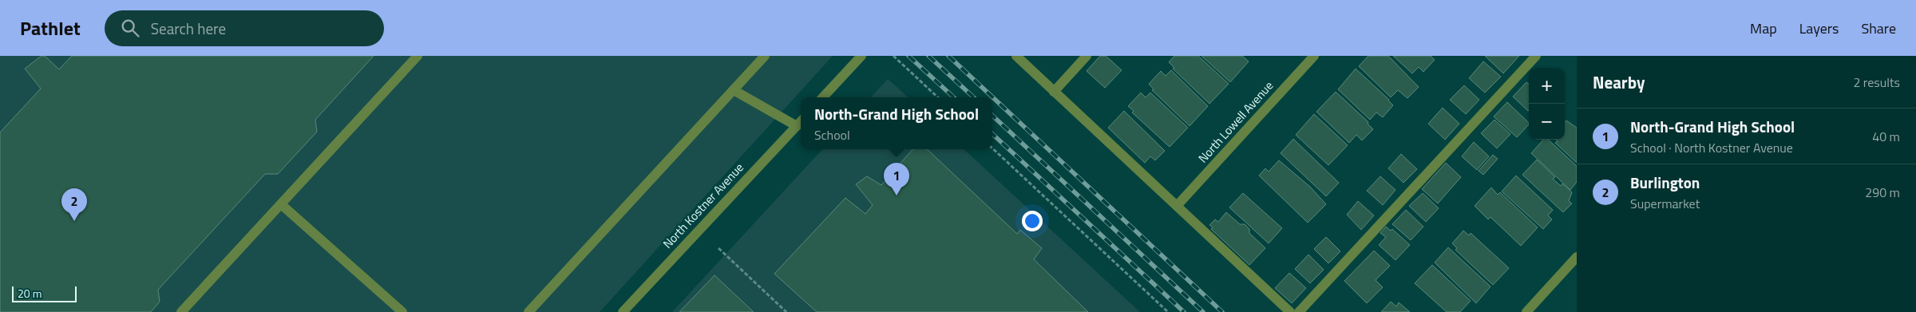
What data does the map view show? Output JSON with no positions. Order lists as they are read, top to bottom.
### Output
{
  "streets": {
    "street": ["North Lowell Avenue", "North Kostner Avenue"]
  },
  "scale_bar": "20 m",
  "page": {
    "header": "Pathlet",
    "search": "Search here",
    "nav": ["Map", "Layers", "Share"],
    "heading": ["Nearby", "2 results"],
    "map_buttons": ["+", "−"],
    "popup": ["North-Grand High School", "School"],
    "list": [
      {
        "mark": "1",
        "name": "North-Grand High School",
        "note": "School · North Kostner Avenue",
        "value": "40 m"
      },
      {
        "mark": "2",
        "name": "Burlington",
        "note": "Supermarket",
        "value": "290 m"
      }
    ],
    "pins": ["1", "2"],
    "scale": "20 m"
  }
}
